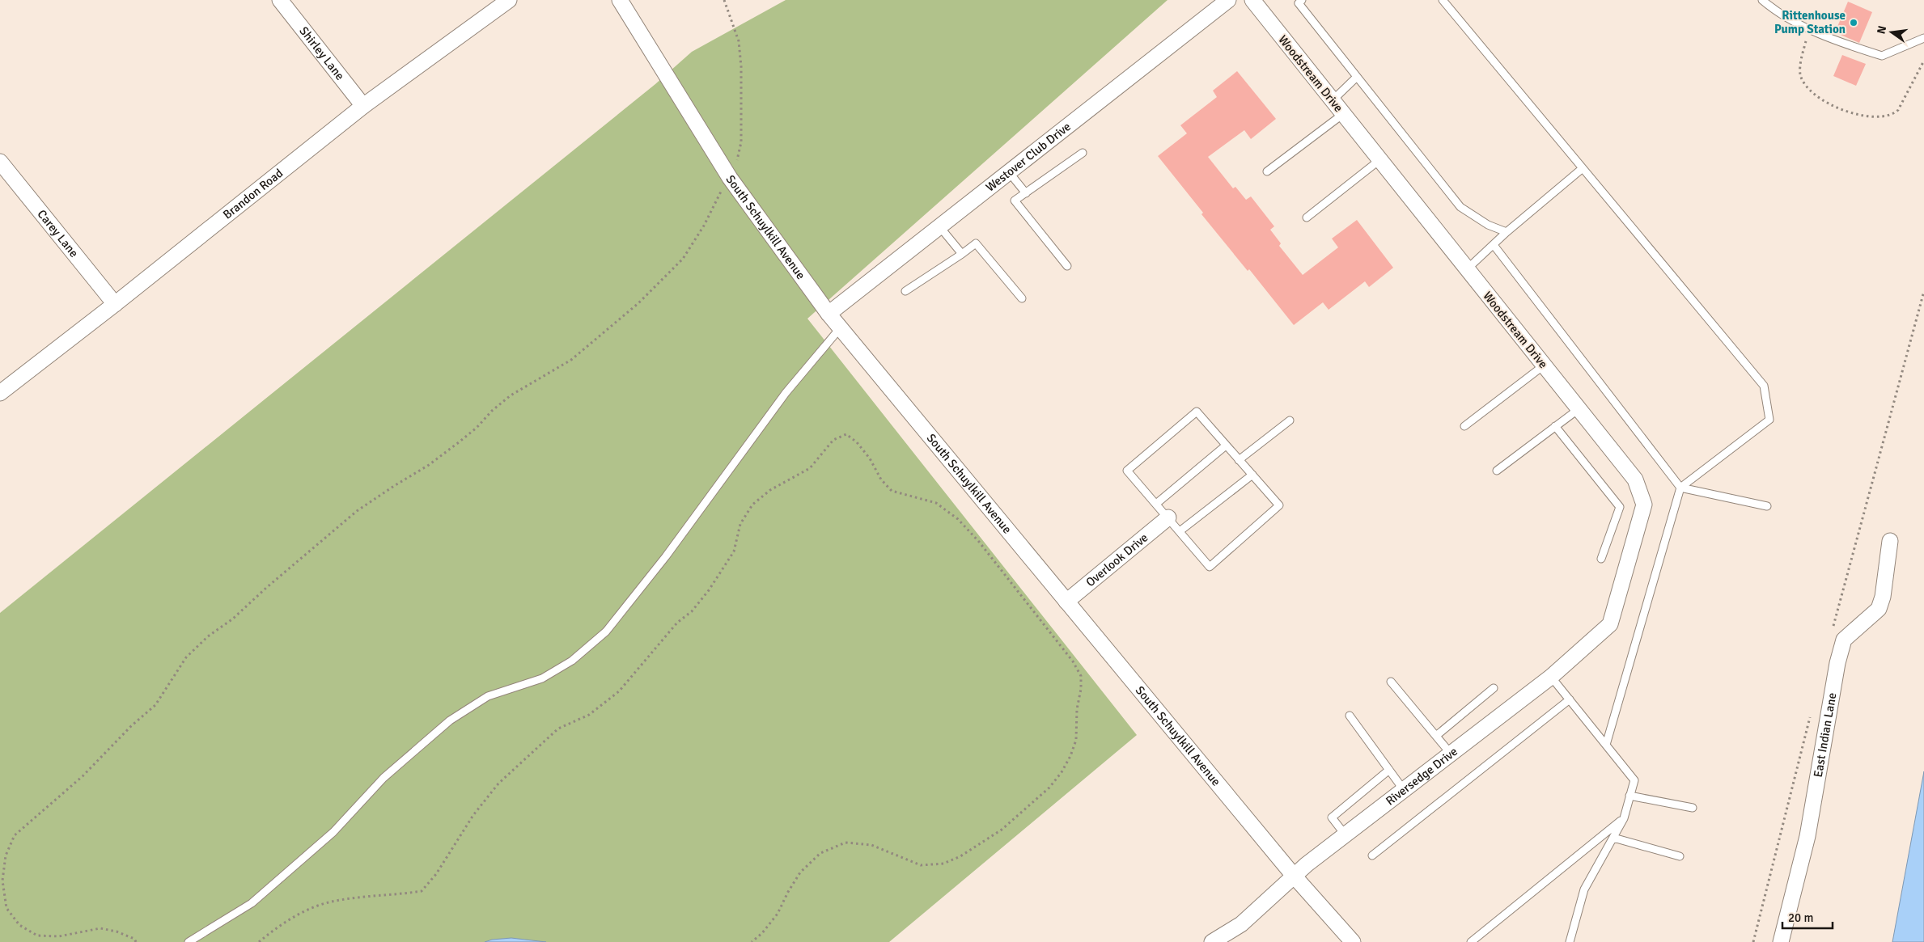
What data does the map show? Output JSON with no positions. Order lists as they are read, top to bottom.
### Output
{
  "streets": {
    "street": [
      "Shirley Lane",
      "Woodstream Drive",
      "Westover Club Drive",
      "Brandon Road",
      "South Schuylkill Avenue",
      "Carey Lane",
      "Overlook Drive",
      "East Indian Lane",
      "Riversedge Drive"
    ]
  },
  "crossings": [
    ["Shirley Lane", "Brandon Road"],
    ["Woodstream Drive", "Riversedge Drive"],
    ["Westover Club Drive", "South Schuylkill Avenue"],
    ["Brandon Road", "Carey Lane"],
    ["South Schuylkill Avenue", "Overlook Drive"],
    ["South Schuylkill Avenue", "Riversedge Drive"]
  ],
  "places": ["Rittenhouse Pump Station"],
  "scale_bar": "20 m",
  "north": "left"
}
